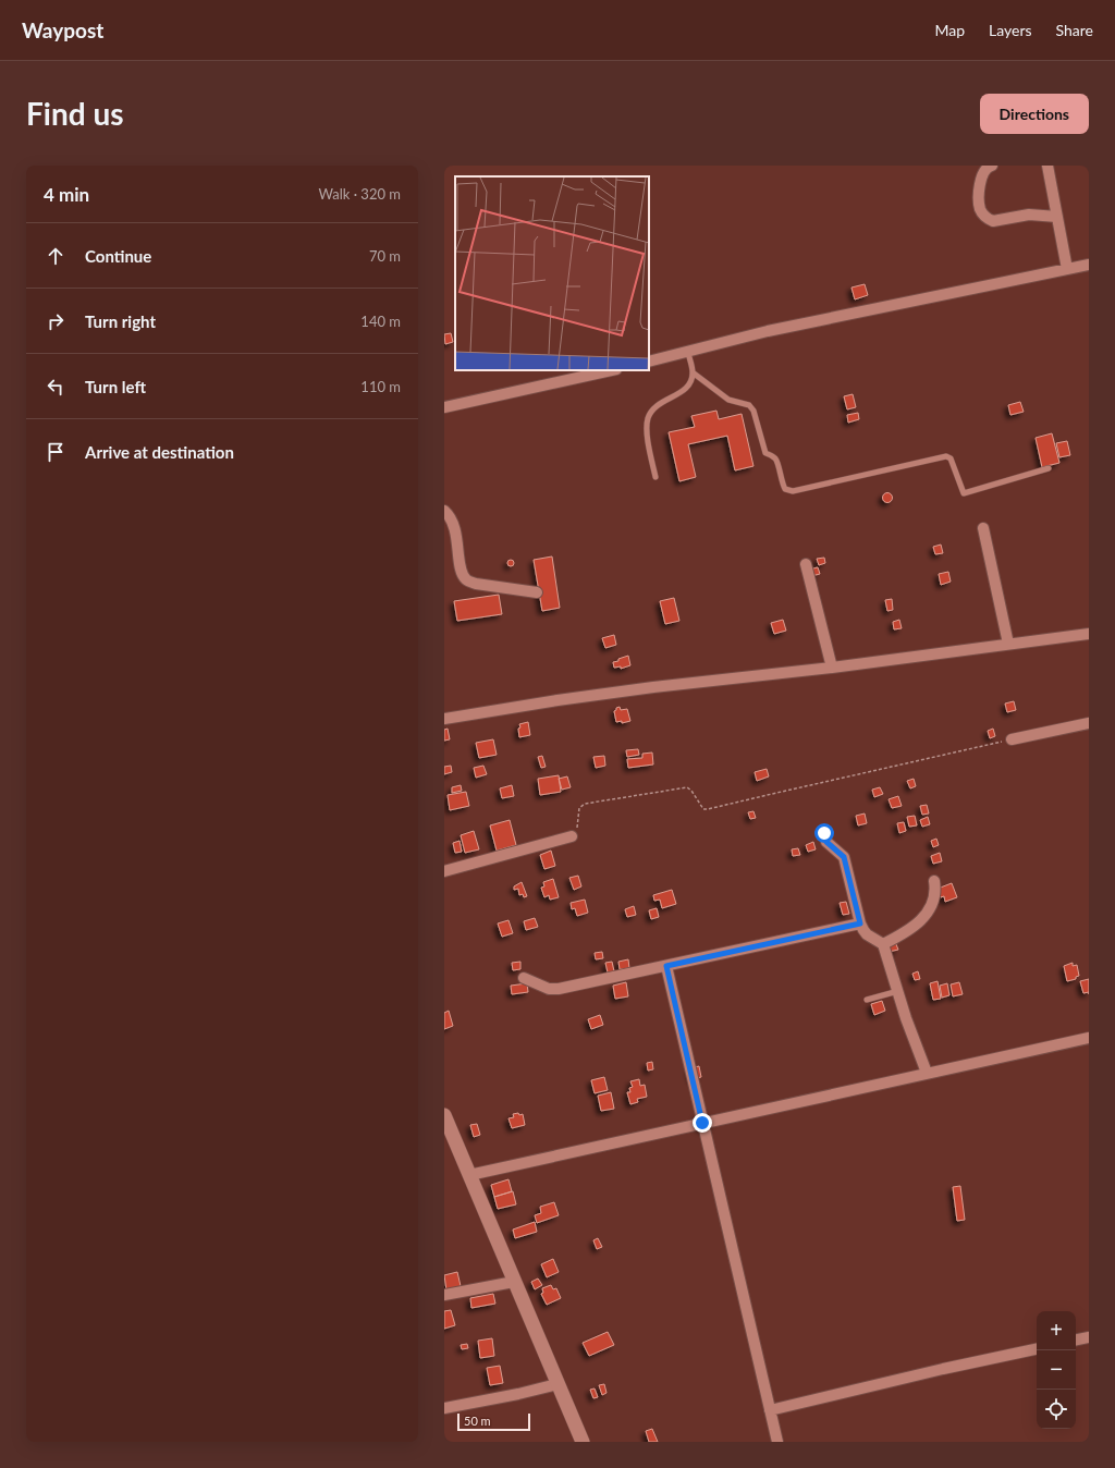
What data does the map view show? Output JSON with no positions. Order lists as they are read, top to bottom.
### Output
{
  "scale_bar": "50 m",
  "page": {
    "header": "Waypost",
    "nav": ["Map", "Layers", "Share"],
    "buttons": "Directions",
    "title": "Find us",
    "heading": ["4 min", "Walk · 320 m"],
    "list": [
      ["Continue", "70 m"],
      ["Turn right", "140 m"],
      ["Turn left", "110 m"],
      "Arrive at destination"
    ],
    "map_buttons": ["+", "−"],
    "scale": "50 m"
  }
}
